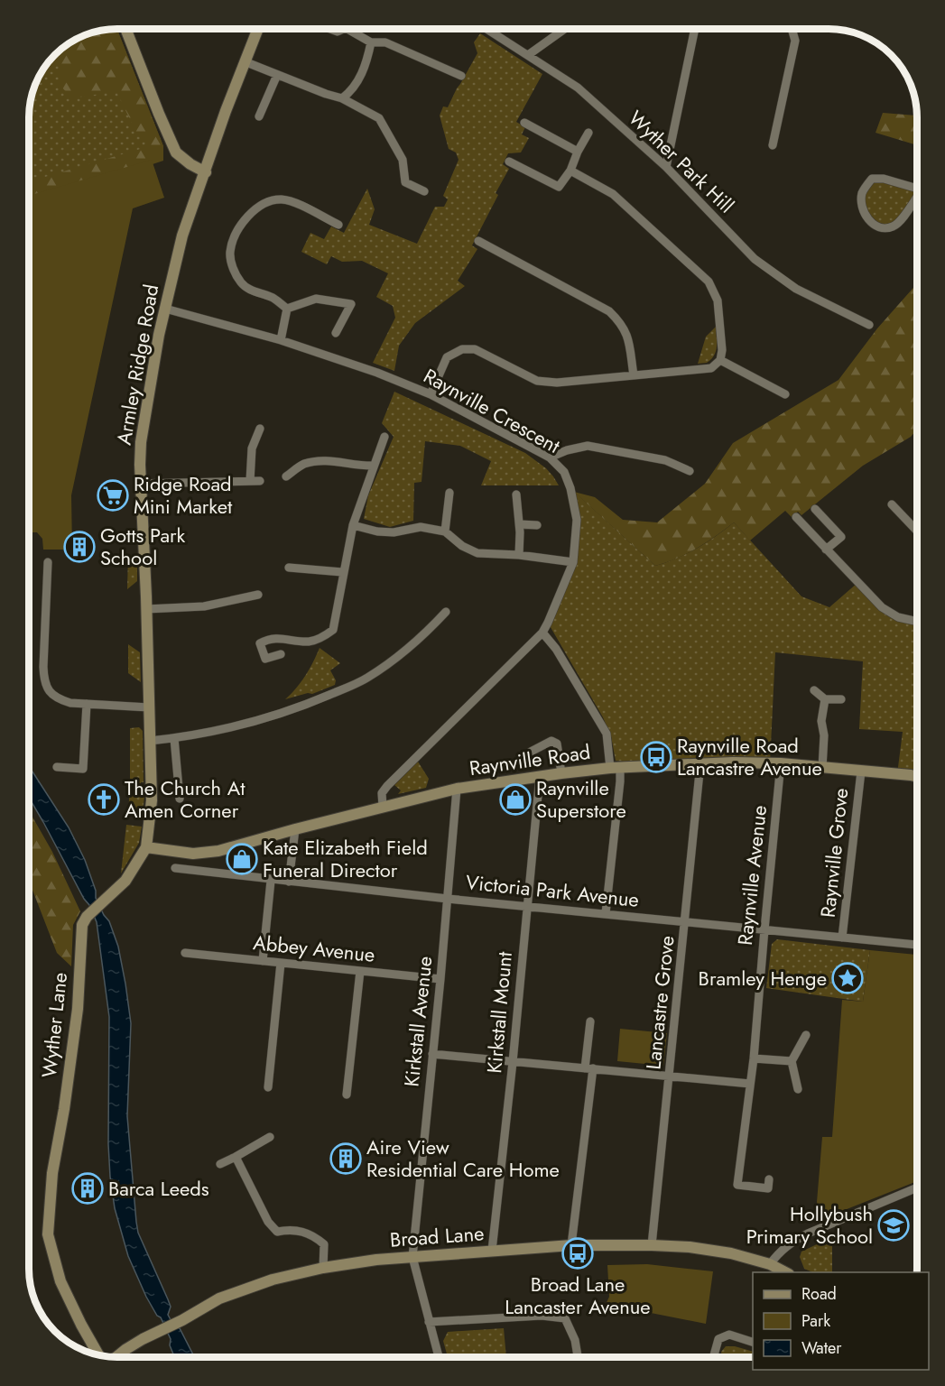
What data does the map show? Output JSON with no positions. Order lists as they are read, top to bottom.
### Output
{
  "streets": {
    "street": [
      "Wyther Park Hill",
      "Armley Ridge Road",
      "Raynville Crescent",
      "Raynville Road",
      "Raynville Grove",
      "Raynville Avenue",
      "Victoria Park Avenue",
      "Abbey Avenue",
      "Lancastre Grove",
      "Kirkstall Mount",
      "Kirkstall Avenue",
      "Wyther Lane",
      "Broad Lane"
    ]
  },
  "crossings": [
    ["Armley Ridge Road", "Raynville Crescent"],
    ["Armley Ridge Road", "Raynville Road"],
    ["Armley Ridge Road", "Wyther Lane"],
    ["Raynville Crescent", "Raynville Road"],
    ["Raynville Road", "Raynville Grove"],
    ["Raynville Road", "Raynville Avenue"],
    ["Raynville Road", "Lancastre Grove"],
    ["Raynville Road", "Kirkstall Mount"],
    ["Raynville Road", "Kirkstall Avenue"],
    ["Raynville Grove", "Victoria Park Avenue"],
    ["Raynville Avenue", "Victoria Park Avenue"],
    ["Victoria Park Avenue", "Lancastre Grove"],
    ["Victoria Park Avenue", "Kirkstall Mount"],
    ["Victoria Park Avenue", "Kirkstall Avenue"],
    ["Abbey Avenue", "Kirkstall Avenue"],
    ["Lancastre Grove", "Broad Lane"],
    ["Kirkstall Mount", "Broad Lane"],
    ["Kirkstall Avenue", "Broad Lane"]
  ],
  "places": {
    "supermarket": ["Ridge Road Mini Market"],
    "building": ["Gotts Park School", "Aire View Residential Care Home", "Barca Leeds"],
    "bus stop": ["Raynville Road Lancastre Avenue", "Broad Lane Lancaster Avenue"],
    "church": ["The Church At Amen Corner"],
    "shop": ["Raynville Superstore", "Kate Elizabeth Field Funeral Director"],
    "place": ["Bramley Henge"],
    "school or university": ["Hollybush Primary School"]
  },
  "legend": ["Road", "Park", "Water"]
}
